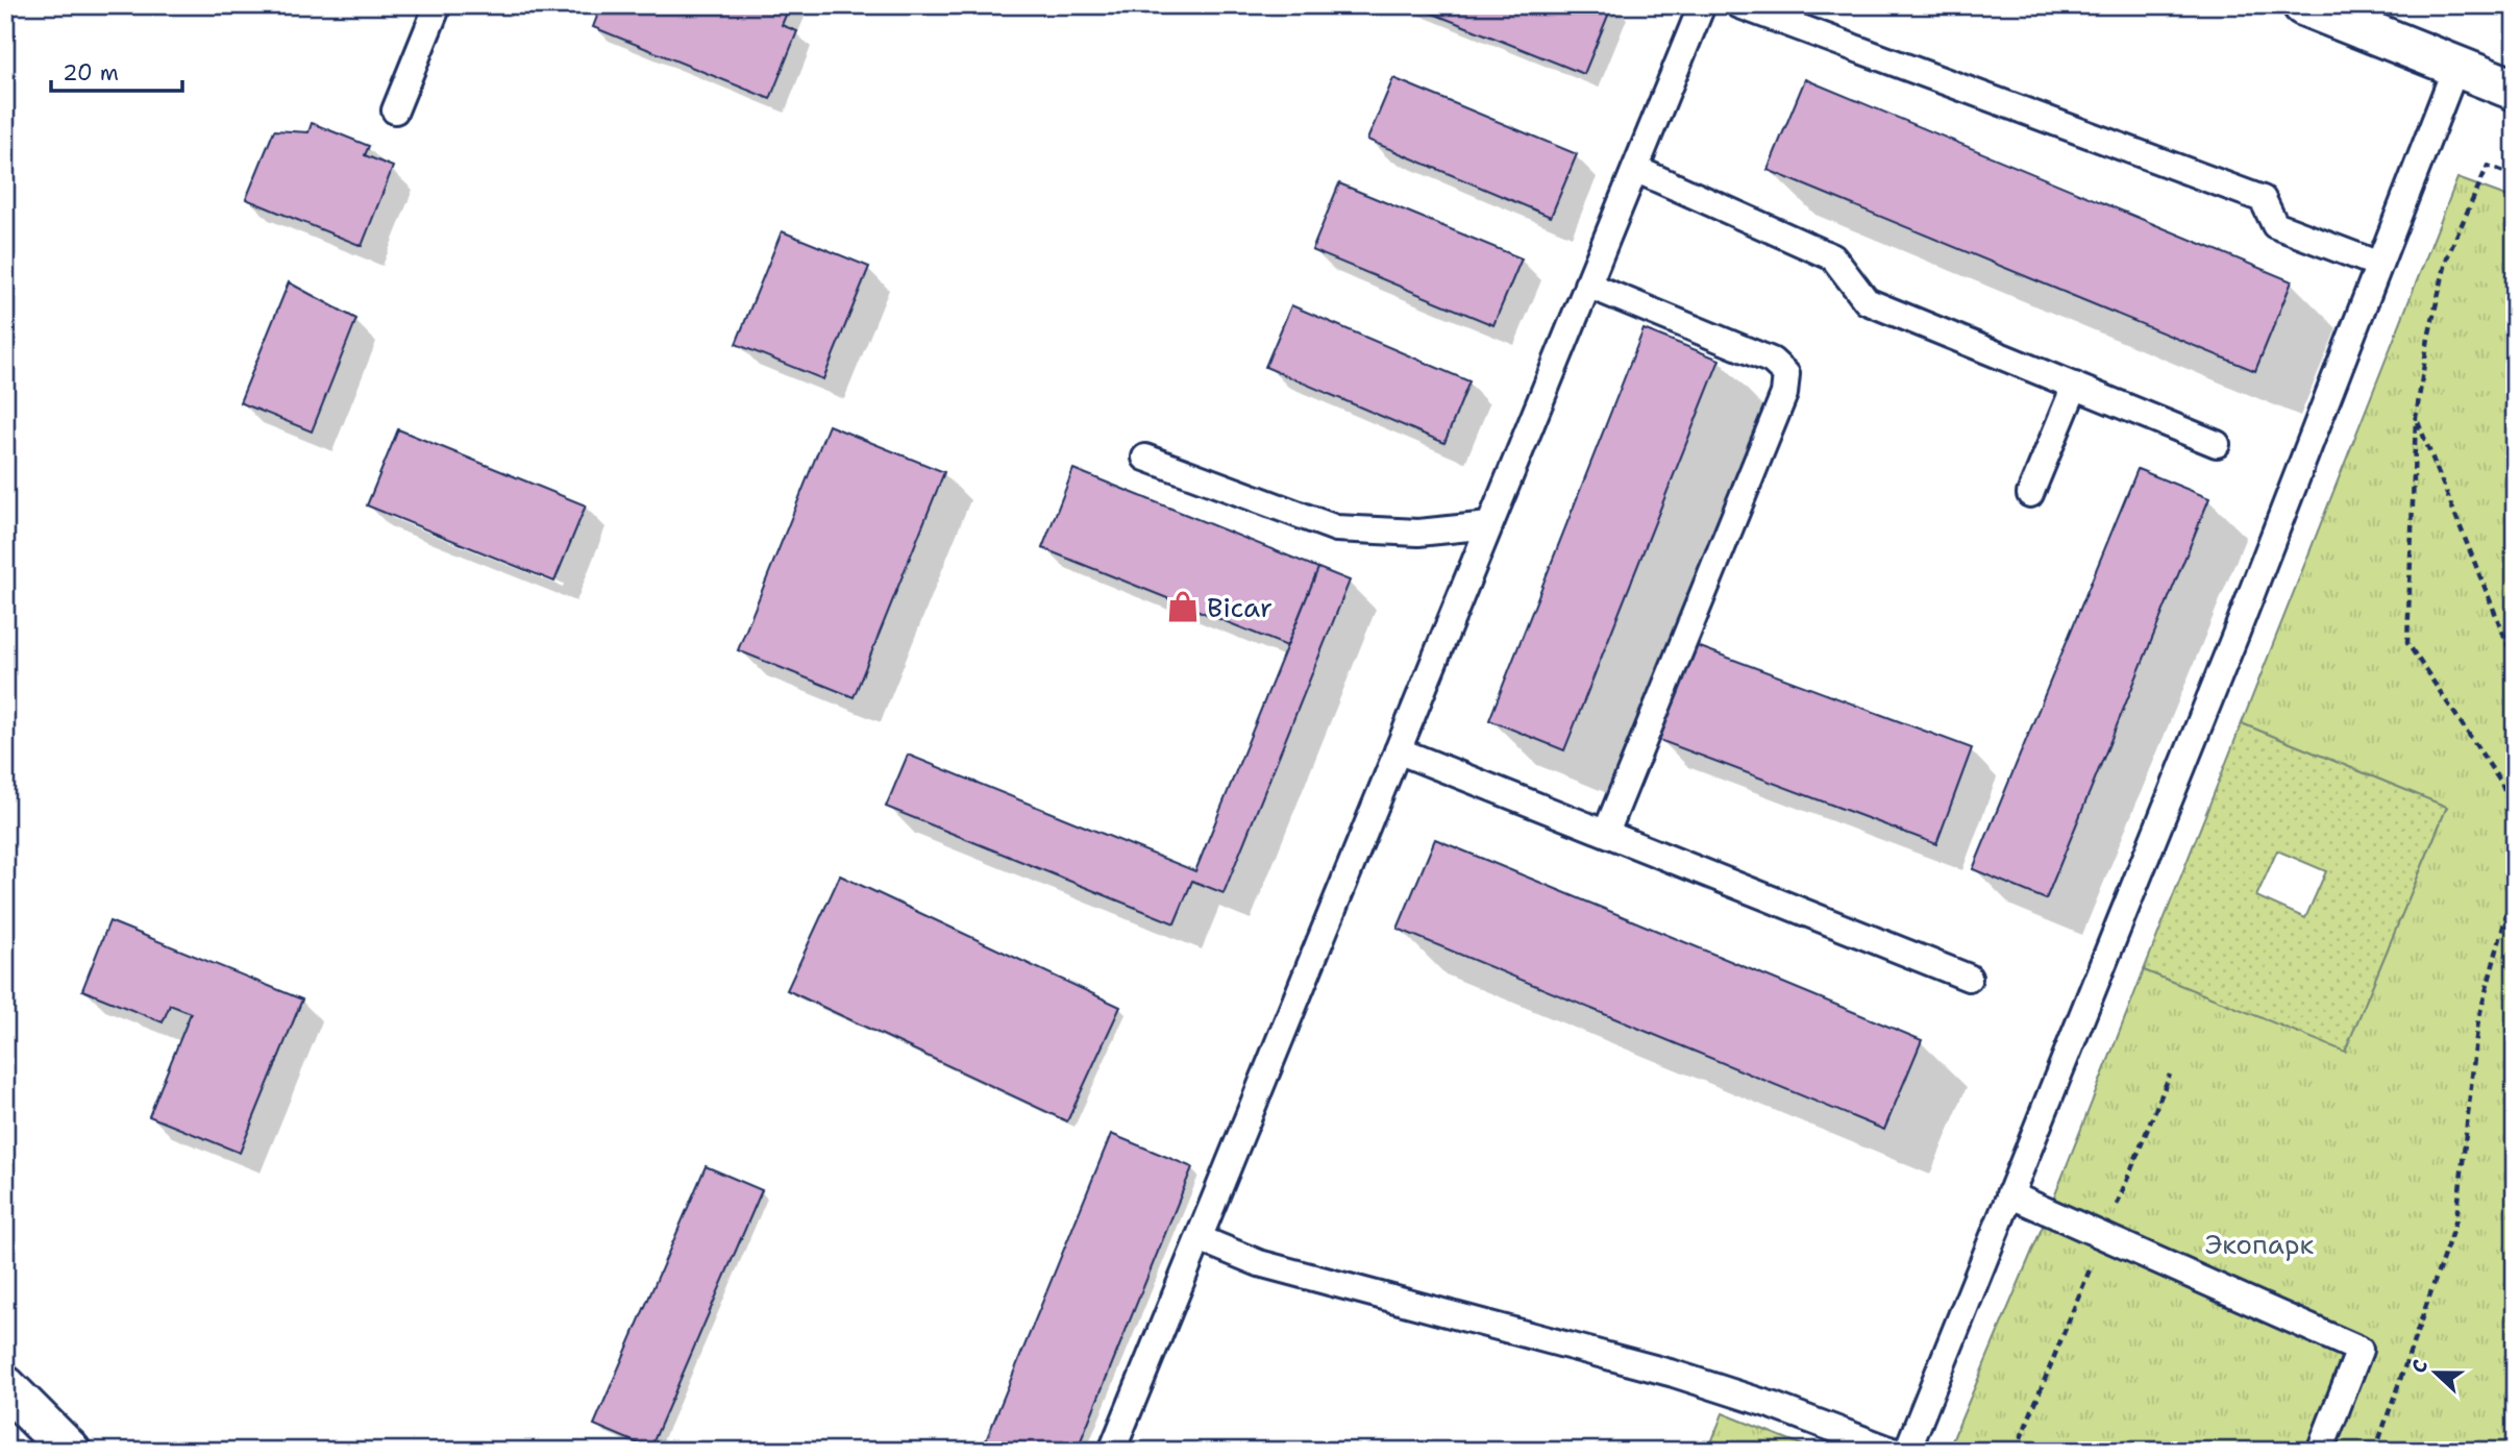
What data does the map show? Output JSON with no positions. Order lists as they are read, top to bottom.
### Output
{
  "parks": ["Экопарк"],
  "places": {
    "shop": ["Bicar"]
  },
  "scale_bar": "20 m",
  "north": "left"
}
